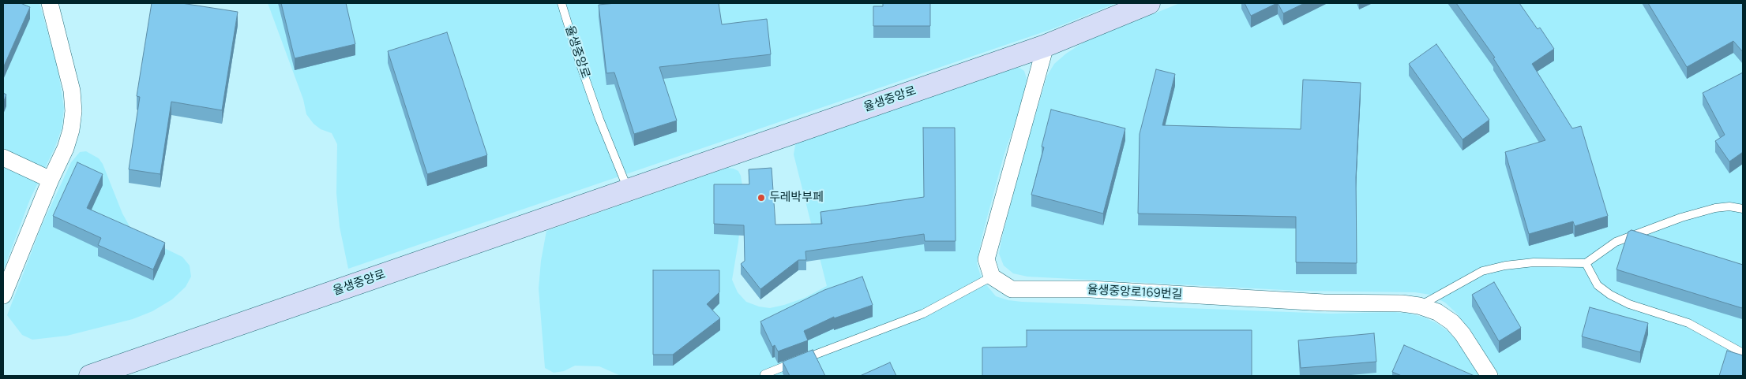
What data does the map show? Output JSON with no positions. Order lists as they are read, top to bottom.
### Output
{
  "streets": {
    "street": ["율생중앙로", "율생중앙로169번길"]
  },
  "places": ["두레박부페"]
}
